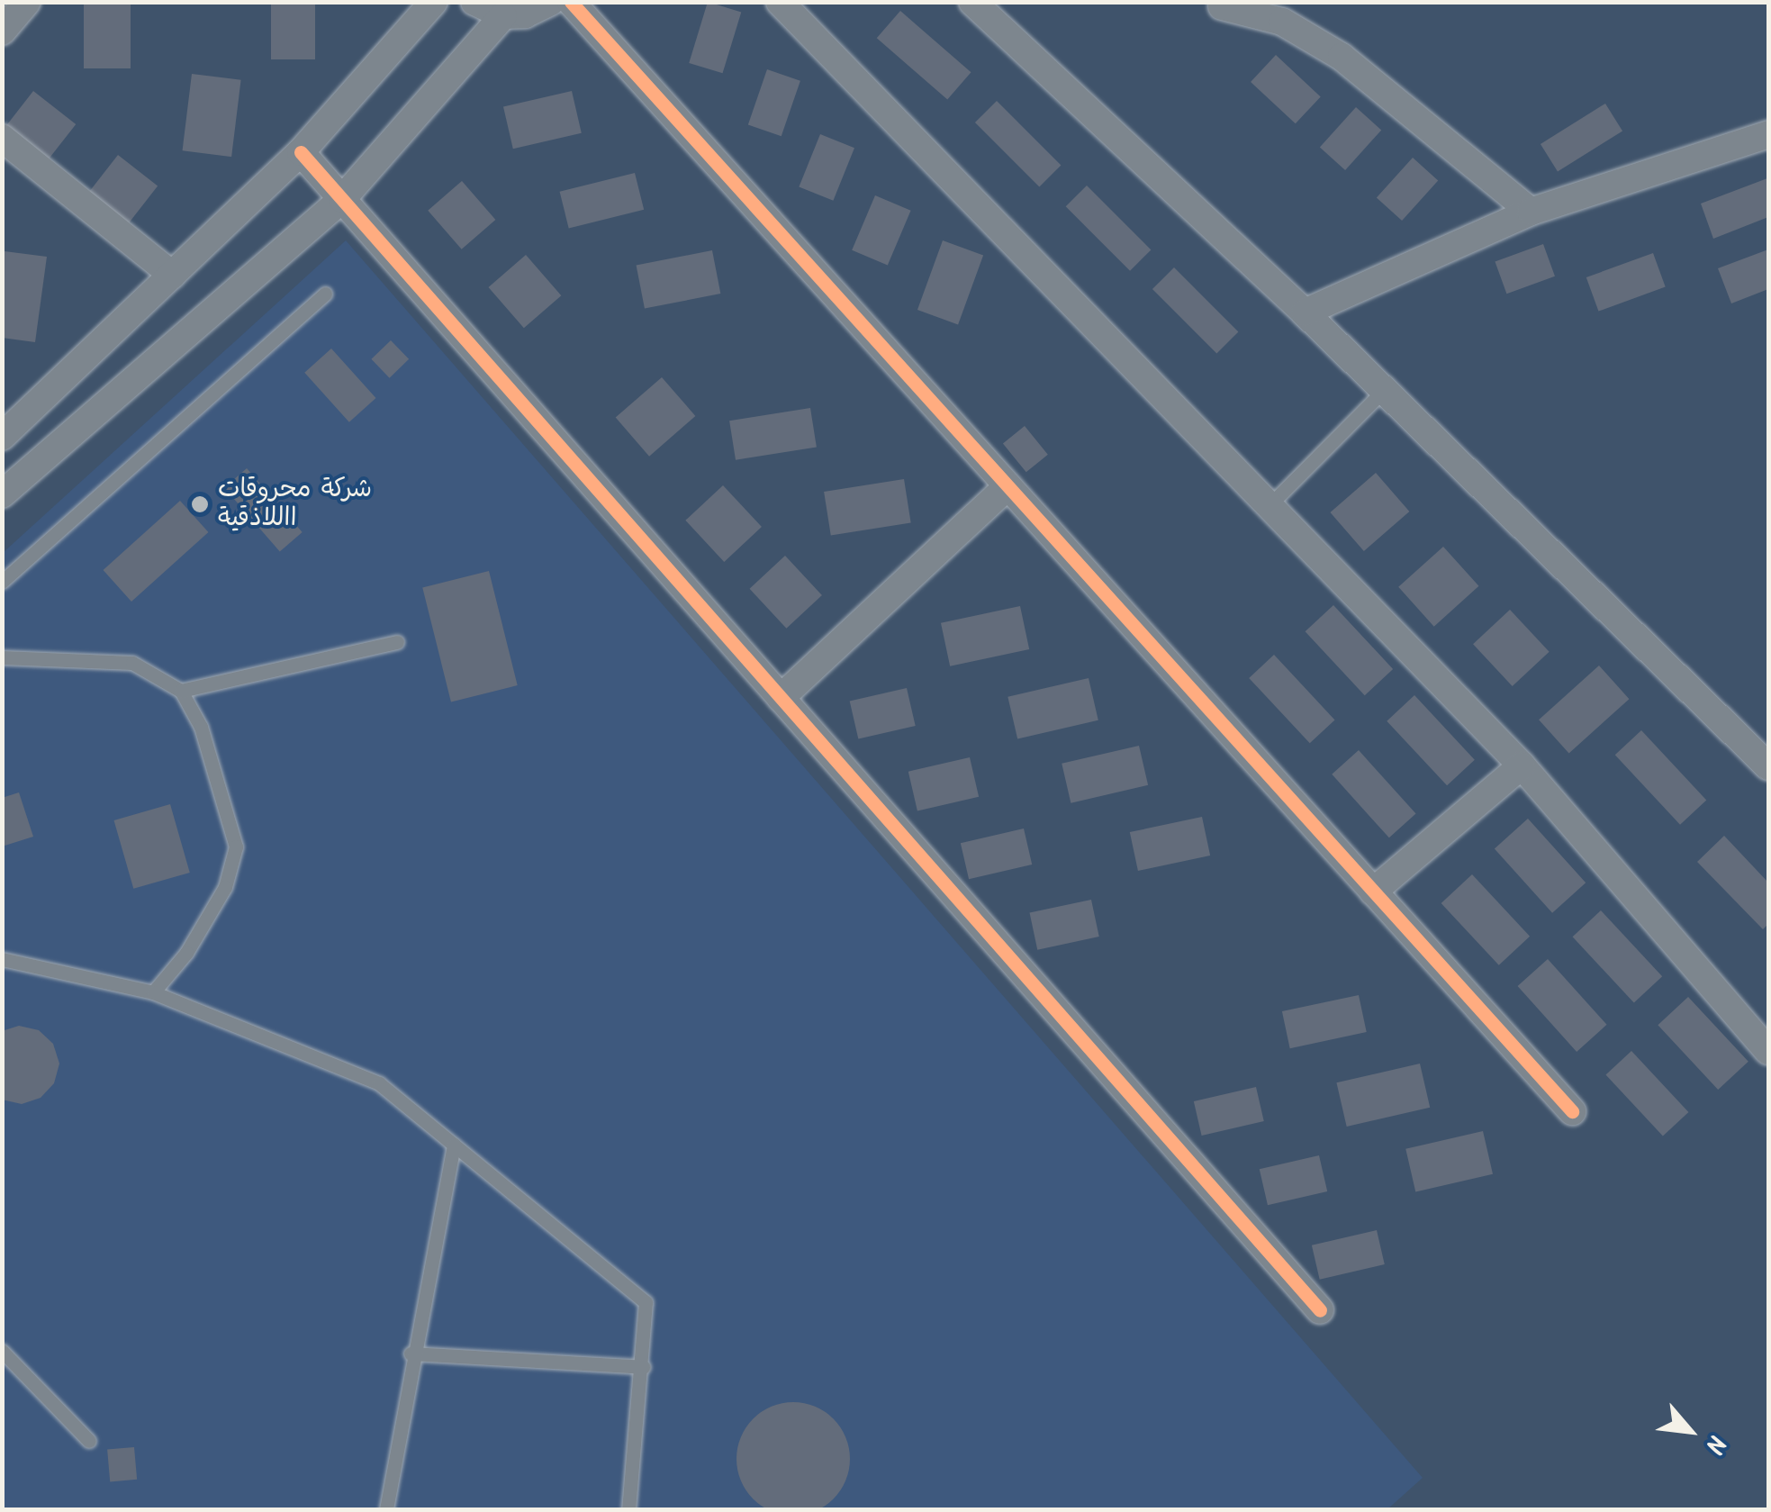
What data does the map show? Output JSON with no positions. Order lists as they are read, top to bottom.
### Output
{
  "places": ["شركة محروقات االلاذقية"],
  "north": "bottom right"
}
